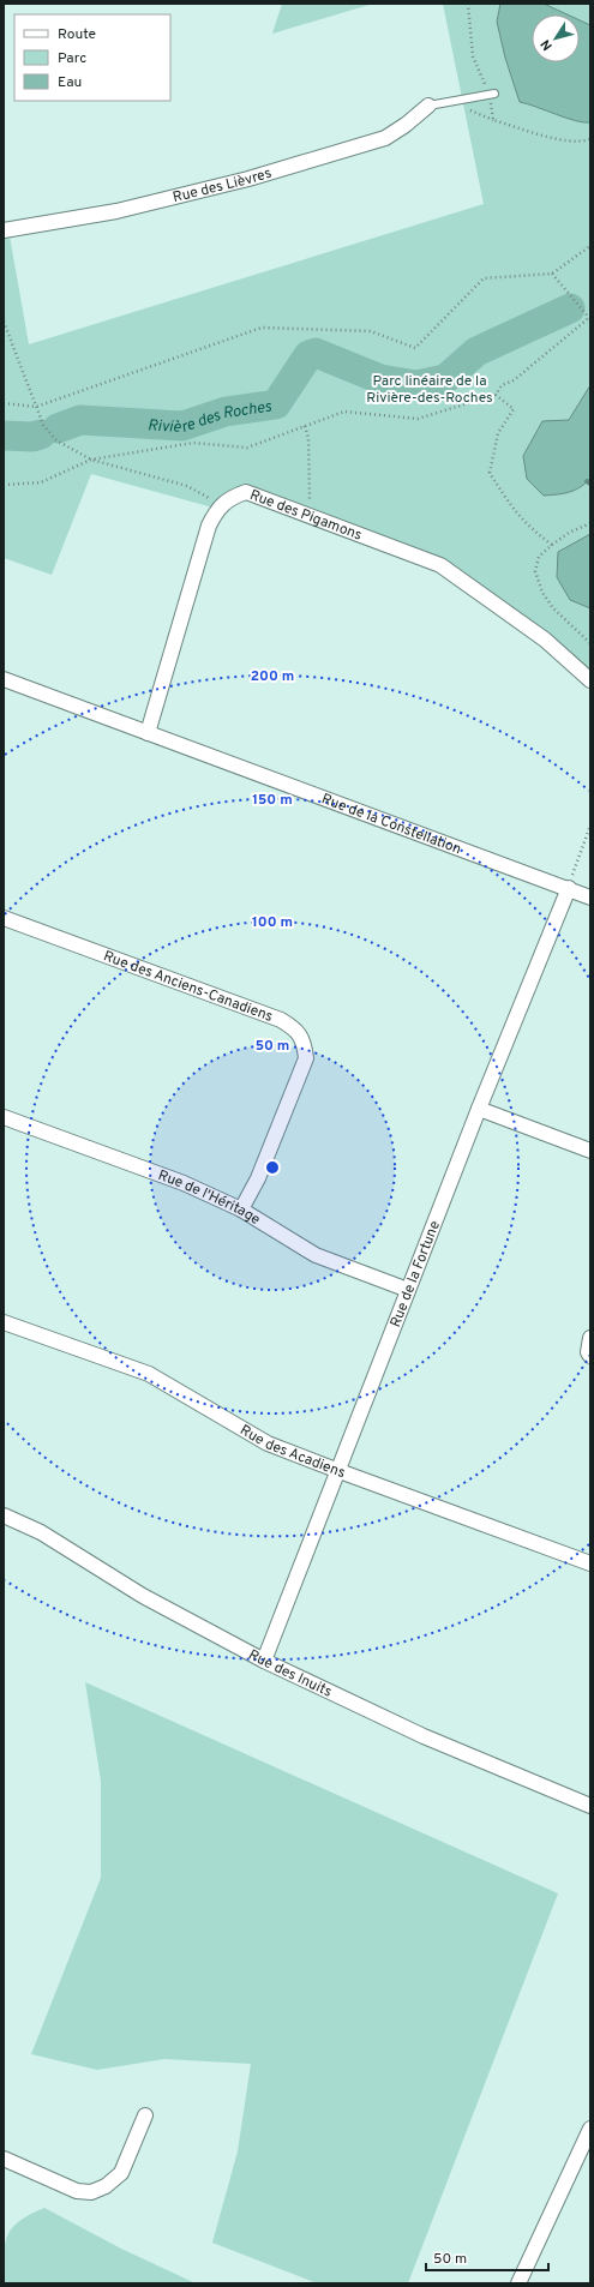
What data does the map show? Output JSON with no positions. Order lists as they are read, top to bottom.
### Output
{
  "streets": {
    "street": [
      "Rue des Lièvres",
      "Rue des Pigamons",
      "Rue de la Constellation",
      "Rue des Anciens-Canadiens",
      "Rue de l'Héritage",
      "Rue de la Fortune",
      "Rue des Acadiens",
      "Rue des Inuits"
    ]
  },
  "crossings": [
    ["Rue des Pigamons", "Rue de la Constellation"],
    ["Rue de la Constellation", "Rue de la Fortune"],
    ["Rue des Anciens-Canadiens", "Rue de l'Héritage"],
    ["Rue de l'Héritage", "Rue de la Fortune"],
    ["Rue de la Fortune", "Rue des Acadiens"],
    ["Rue de la Fortune", "Rue des Inuits"]
  ],
  "water": ["Rivière des Roches"],
  "parks": ["Parc linéaire de la Rivière-des-Roches"],
  "legend": ["Route", "Parc", "Eau"],
  "scale_bar": "50 m",
  "north": "bottom left",
  "rings": [
    "200 m",
    "150 m",
    "100 m",
    "50 m"
  ]
}
